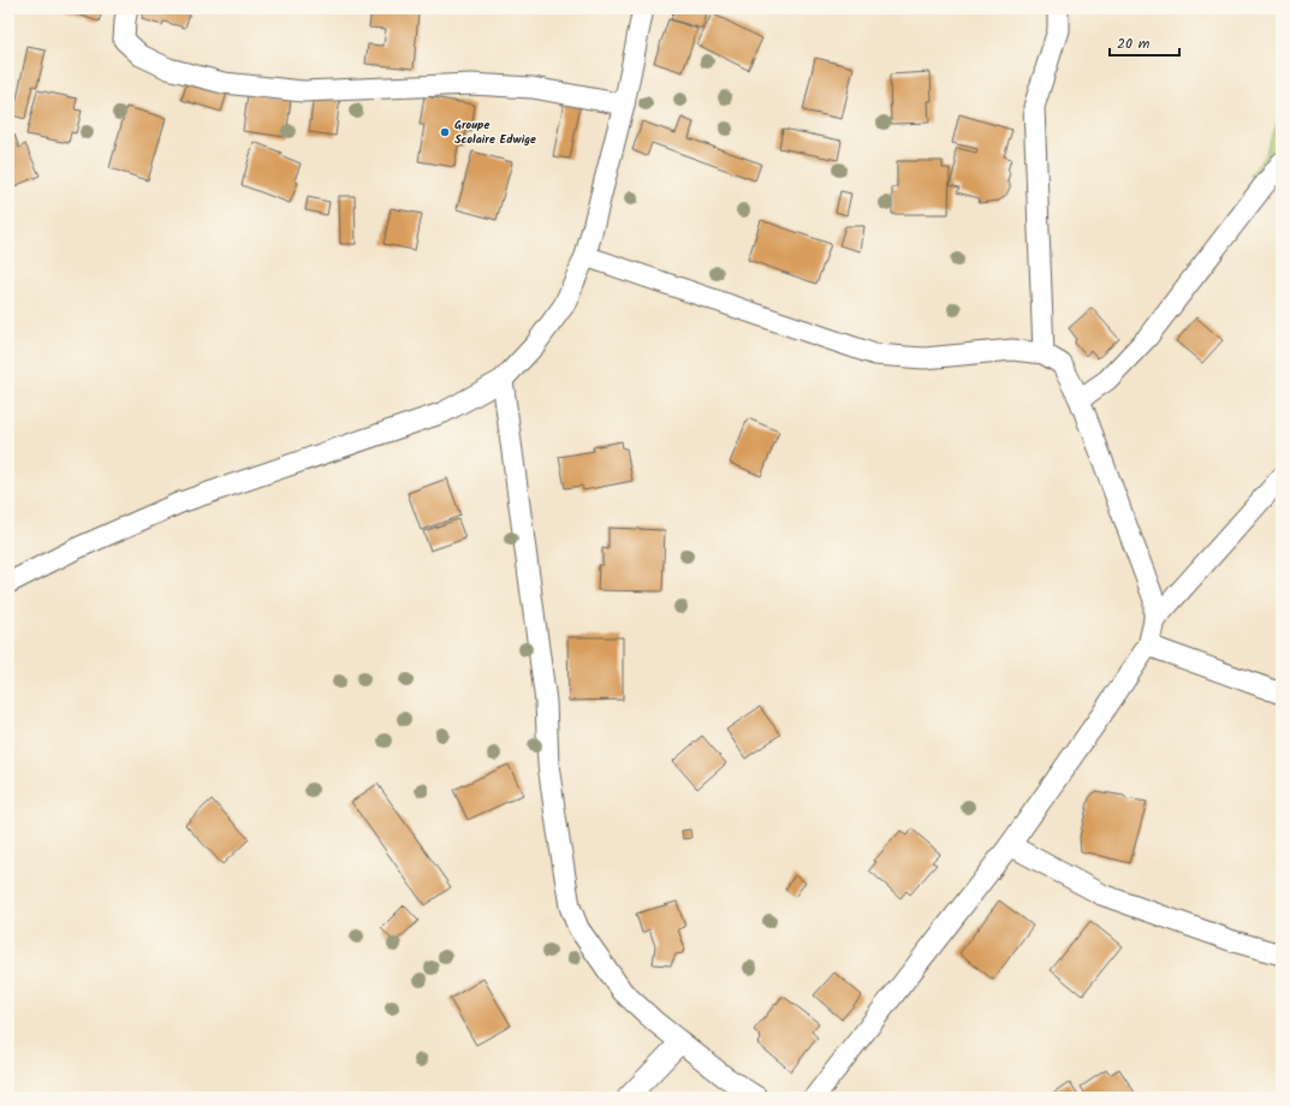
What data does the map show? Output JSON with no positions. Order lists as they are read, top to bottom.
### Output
{
  "places": ["Groupe Scolaire Edwige"],
  "scale_bar": "20 m"
}
